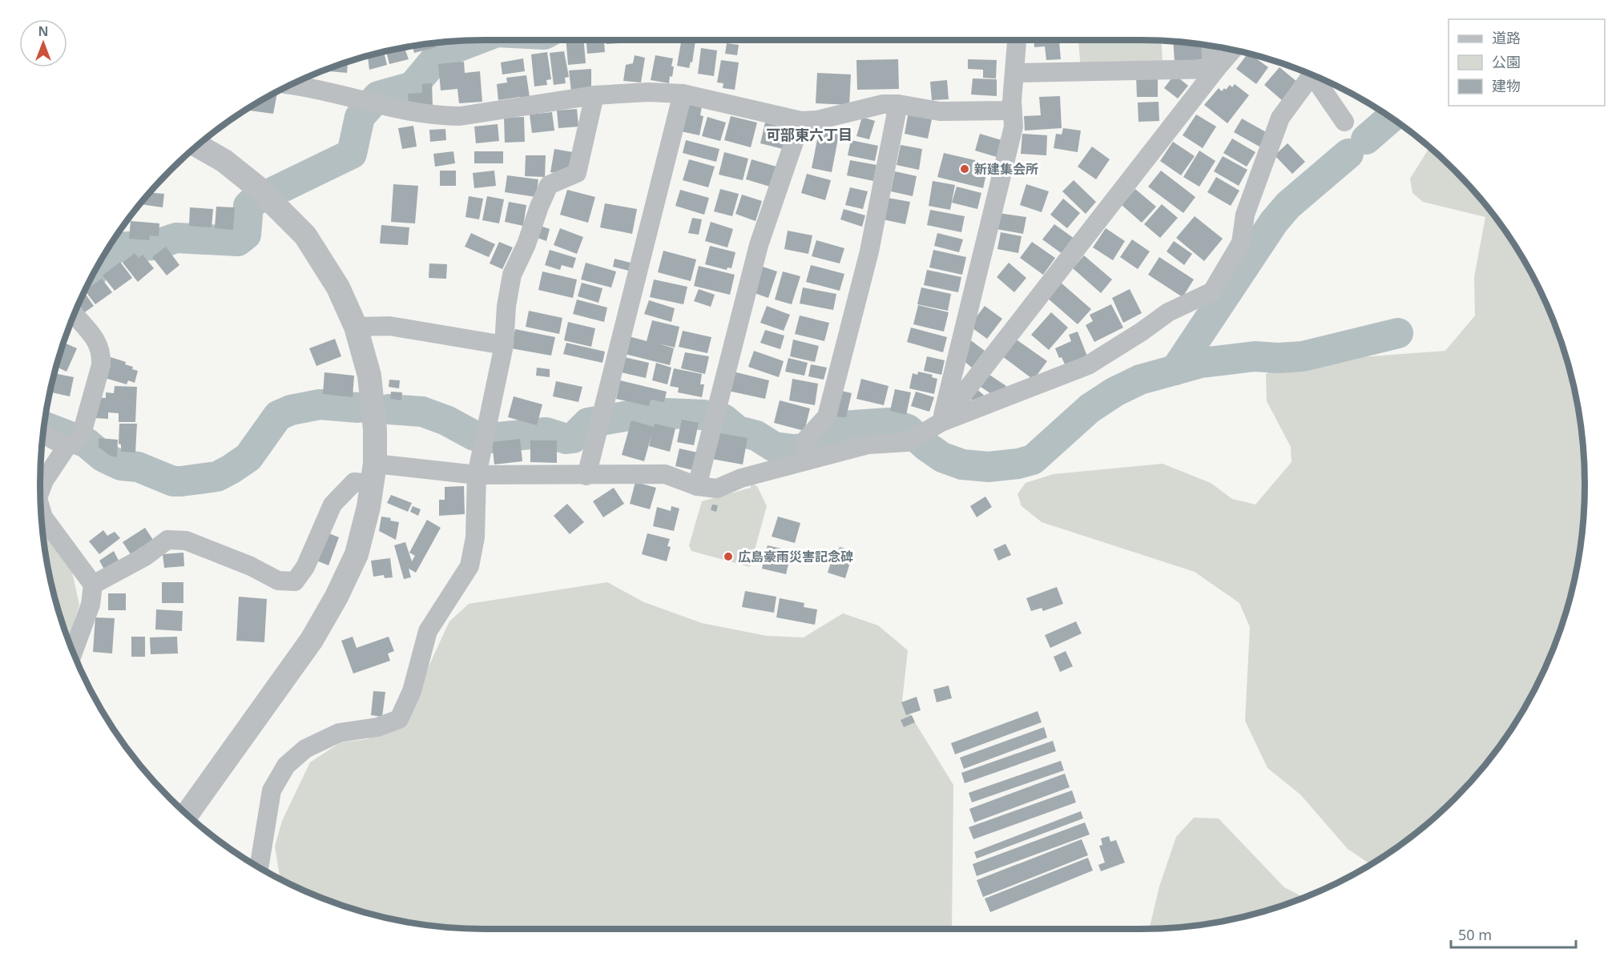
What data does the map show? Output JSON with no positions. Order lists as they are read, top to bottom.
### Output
{
  "districts": ["可部東六丁目"],
  "places": ["新建集会所", "広島豪雨災害記念碑"],
  "legend": ["道路", "公園", "建物"],
  "scale_bar": "50 m",
  "north": "top"
}
